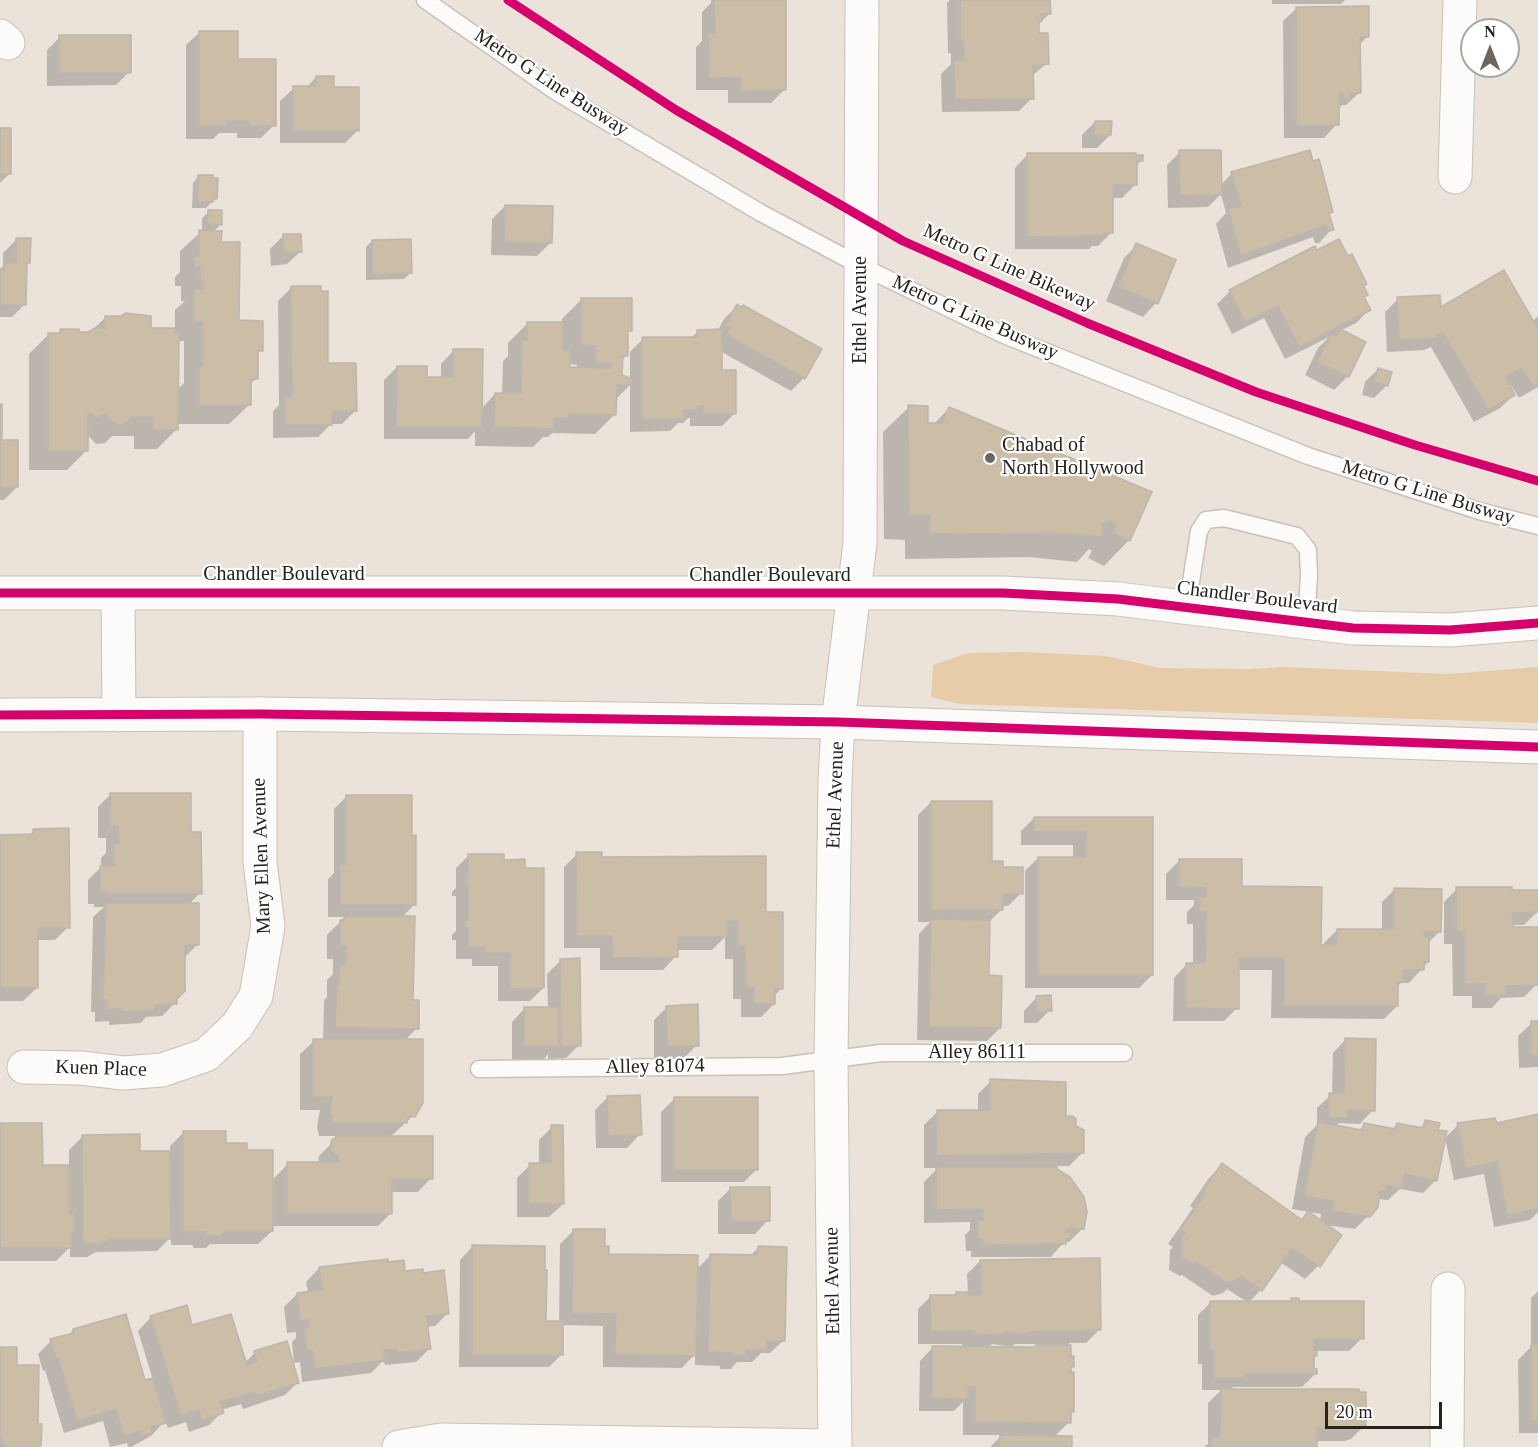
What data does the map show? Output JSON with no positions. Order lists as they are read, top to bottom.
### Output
{
  "streets": {
    "street": [
      "Ethel Avenue",
      "Chandler Boulevard",
      "Mary Ellen Avenue",
      "Kuen Place"
    ],
    "lane": ["Metro G Line Busway", "Alley 86111", "Alley 81074"],
    "cycle path": ["Metro G Line Bikeway"]
  },
  "crossings": [
    ["Metro G Line Busway", "Ethel Avenue"],
    ["Ethel Avenue", "Chandler Boulevard"],
    ["Ethel Avenue", "Alley 86111"],
    ["Ethel Avenue", "Alley 81074"],
    ["Mary Ellen Avenue", "Kuen Place"],
    ["Alley 86111", "Alley 81074"]
  ],
  "places": ["Chabad of North Hollywood"],
  "scale_bar": "20 m",
  "north": "top"
}
